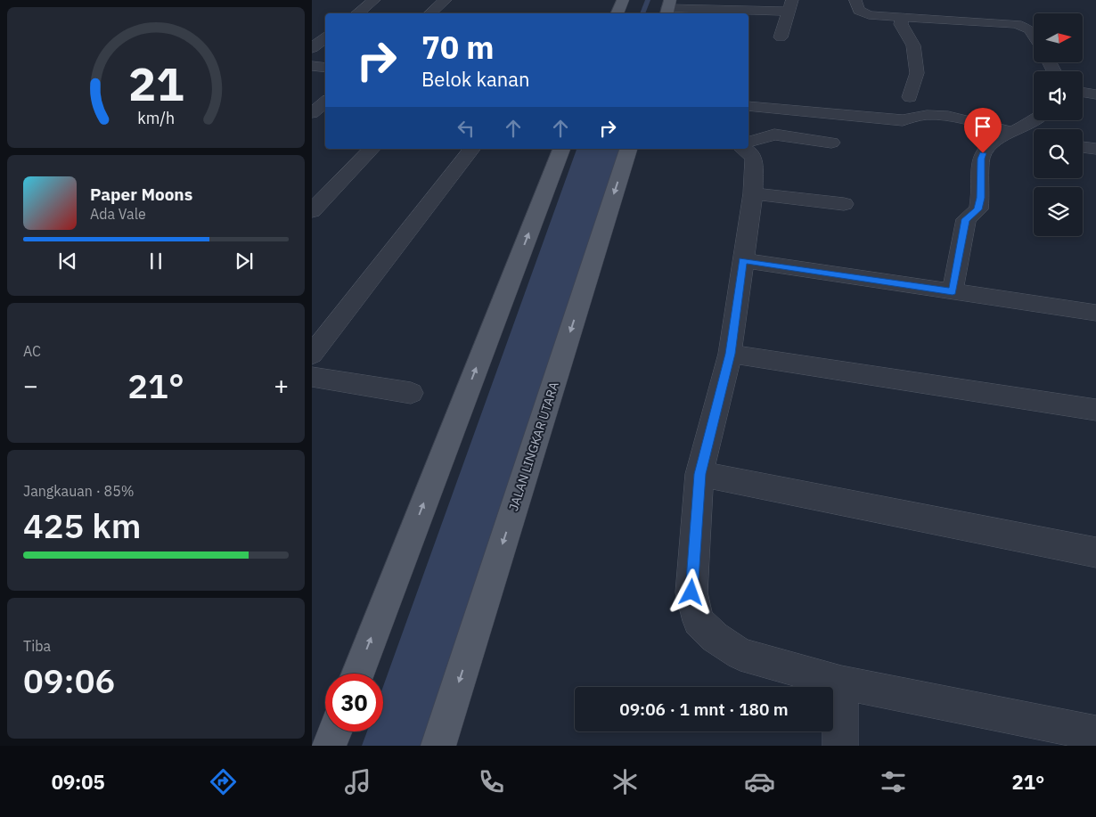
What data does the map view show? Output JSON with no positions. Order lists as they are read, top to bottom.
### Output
{
  "streets": {
    "main road": ["JALAN LINGKAR UTARA"]
  },
  "north": "right",
  "page": {
    "turn": ["70 m", "Belok kanan"],
    "song": ["Paper Moons", "Ada Vale"],
    "tile": [
      "AC",
      ["Jangkauan · 85%", "425 km"],
      ["Tiba", "09:06"]
    ],
    "heat": ["−", "21°", "+"],
    "limit": "30",
    "trip": "09:06 · 1 mnt · 180 m",
    "tabs": ["09:05", "21°"],
    "gauge": ["21", "km/h"]
  }
}
